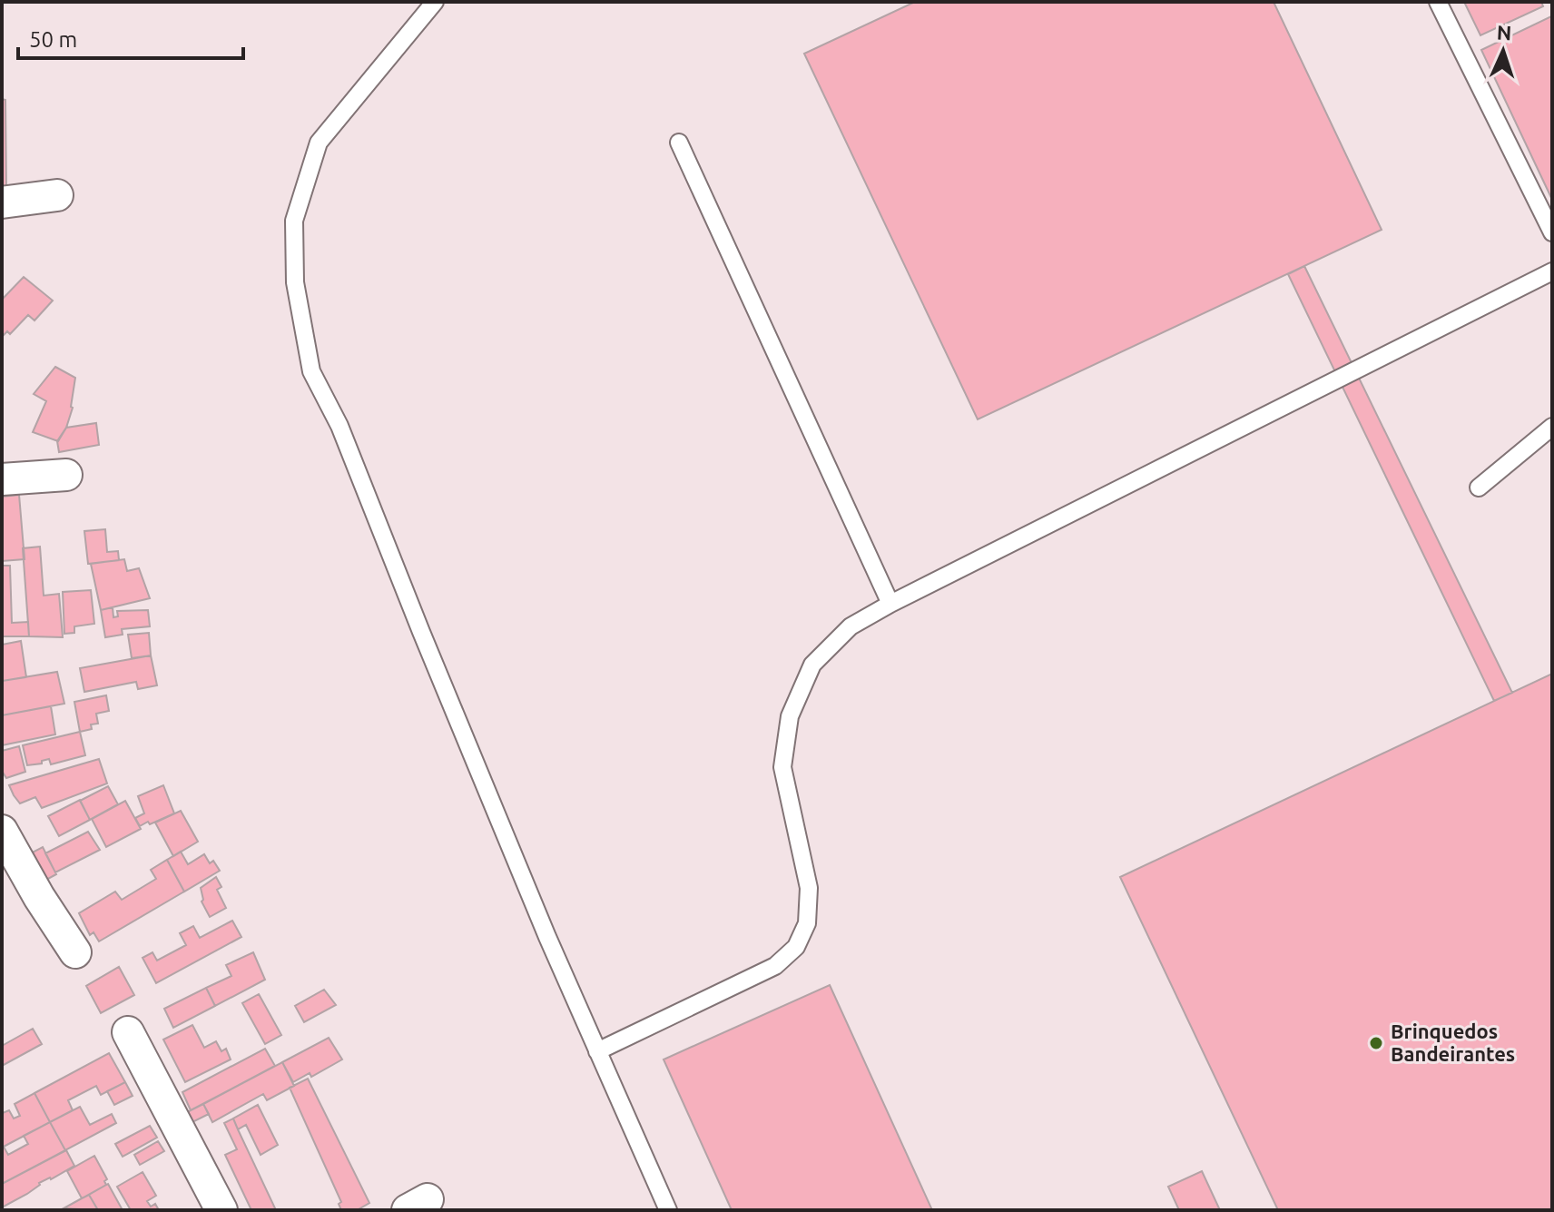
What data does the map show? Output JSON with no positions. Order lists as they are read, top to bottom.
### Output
{
  "places": ["Brinquedos Bandeirantes"],
  "scale_bar": "50 m",
  "north": "top"
}
